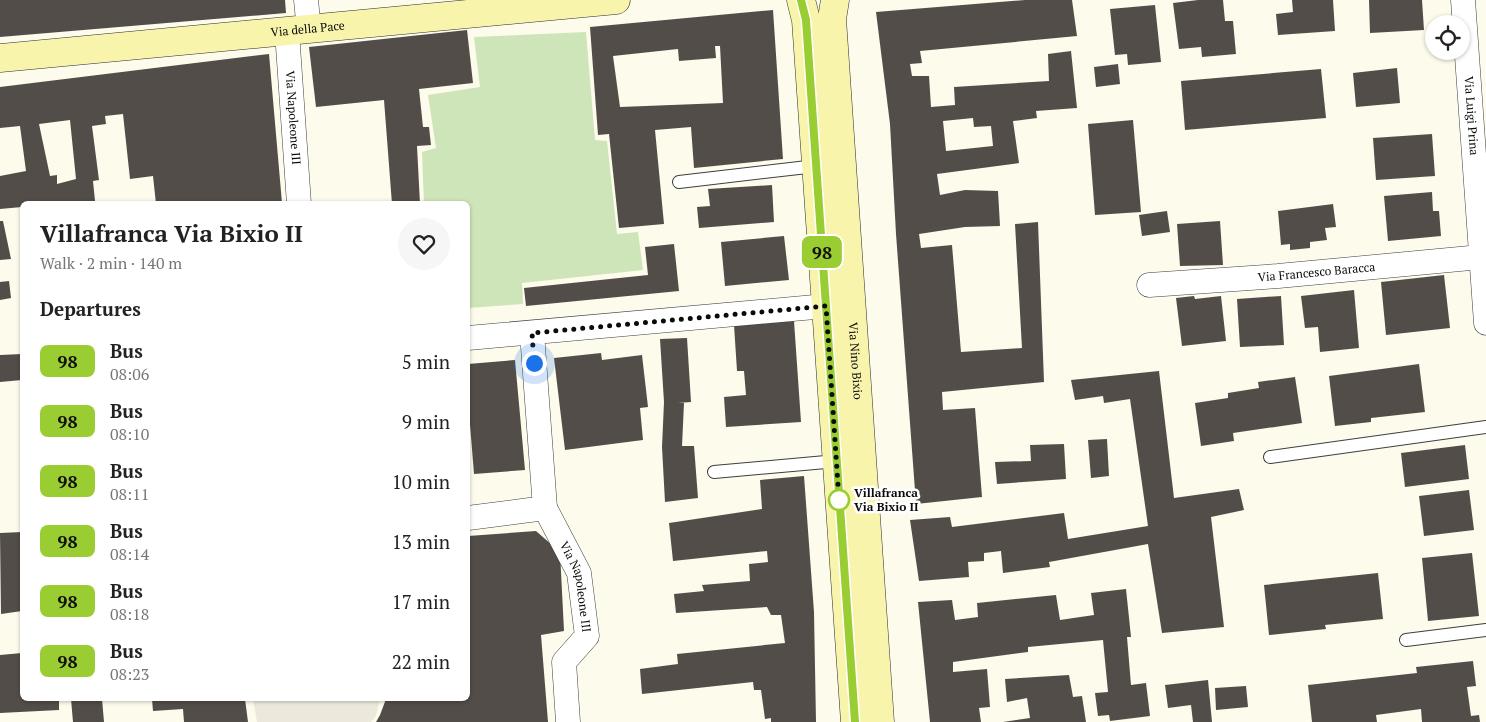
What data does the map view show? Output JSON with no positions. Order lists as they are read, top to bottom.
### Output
{
  "streets": {
    "street": [
      "Via della Pace",
      "Via Luigi Prina",
      "Via Napoleone III",
      "Via Francesco Baracca",
      "Via Nino Bixio"
    ]
  },
  "crossings": [
    ["Via della Pace", "Via Napoleone III"],
    ["Via Luigi Prina", "Via Francesco Baracca"]
  ],
  "places": ["Villafranca Via Bixio II"],
  "lines": ["bus line 98"],
  "page": {
    "on_map": "98",
    "heading": [
      ["Villafranca Via Bixio II", "Walk · 2 min · 140 m"],
      "Departures"
    ],
    "list": [
      {
        "mark": "98",
        "name": "Bus",
        "note": "08:06",
        "value": "5 min"
      },
      {
        "mark": "98",
        "name": "Bus",
        "note": "08:10",
        "value": "9 min"
      },
      {
        "mark": "98",
        "name": "Bus",
        "note": "08:11",
        "value": "10 min"
      },
      {
        "mark": "98",
        "name": "Bus",
        "note": "08:14",
        "value": "13 min"
      },
      {
        "mark": "98",
        "name": "Bus",
        "note": "08:18",
        "value": "17 min"
      },
      {
        "mark": "98",
        "name": "Bus",
        "note": "08:23",
        "value": "22 min"
      }
    ]
  }
}
